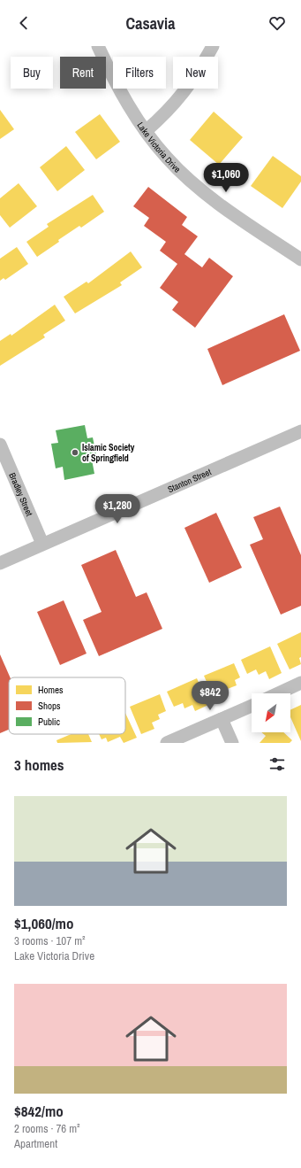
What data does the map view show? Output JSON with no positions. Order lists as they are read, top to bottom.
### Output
{
  "streets": {
    "street": ["Lake Victoria Drive", "Stanton Street", "Bradley Street"]
  },
  "crossings": [
    ["Stanton Street", "Bradley Street"]
  ],
  "places": ["Islamic Society of Springfield"],
  "legend": ["Homes", "Shops", "Public"],
  "north": "bottom left",
  "page": {
    "header": "Casavia",
    "chip": [
      "Buy",
      "Rent",
      "Filters",
      "New"
    ],
    "price": ["$1,060", "$1,280", "$842"],
    "heading": "3 homes",
    "list": [
      {
        "name": "$1,060/mo",
        "note": "3 rooms · 107 m² · Lake Victoria Drive"
      },
      {
        "name": "$842/mo",
        "note": "2 rooms · 76 m² · Apartment"
      }
    ]
  }
}
